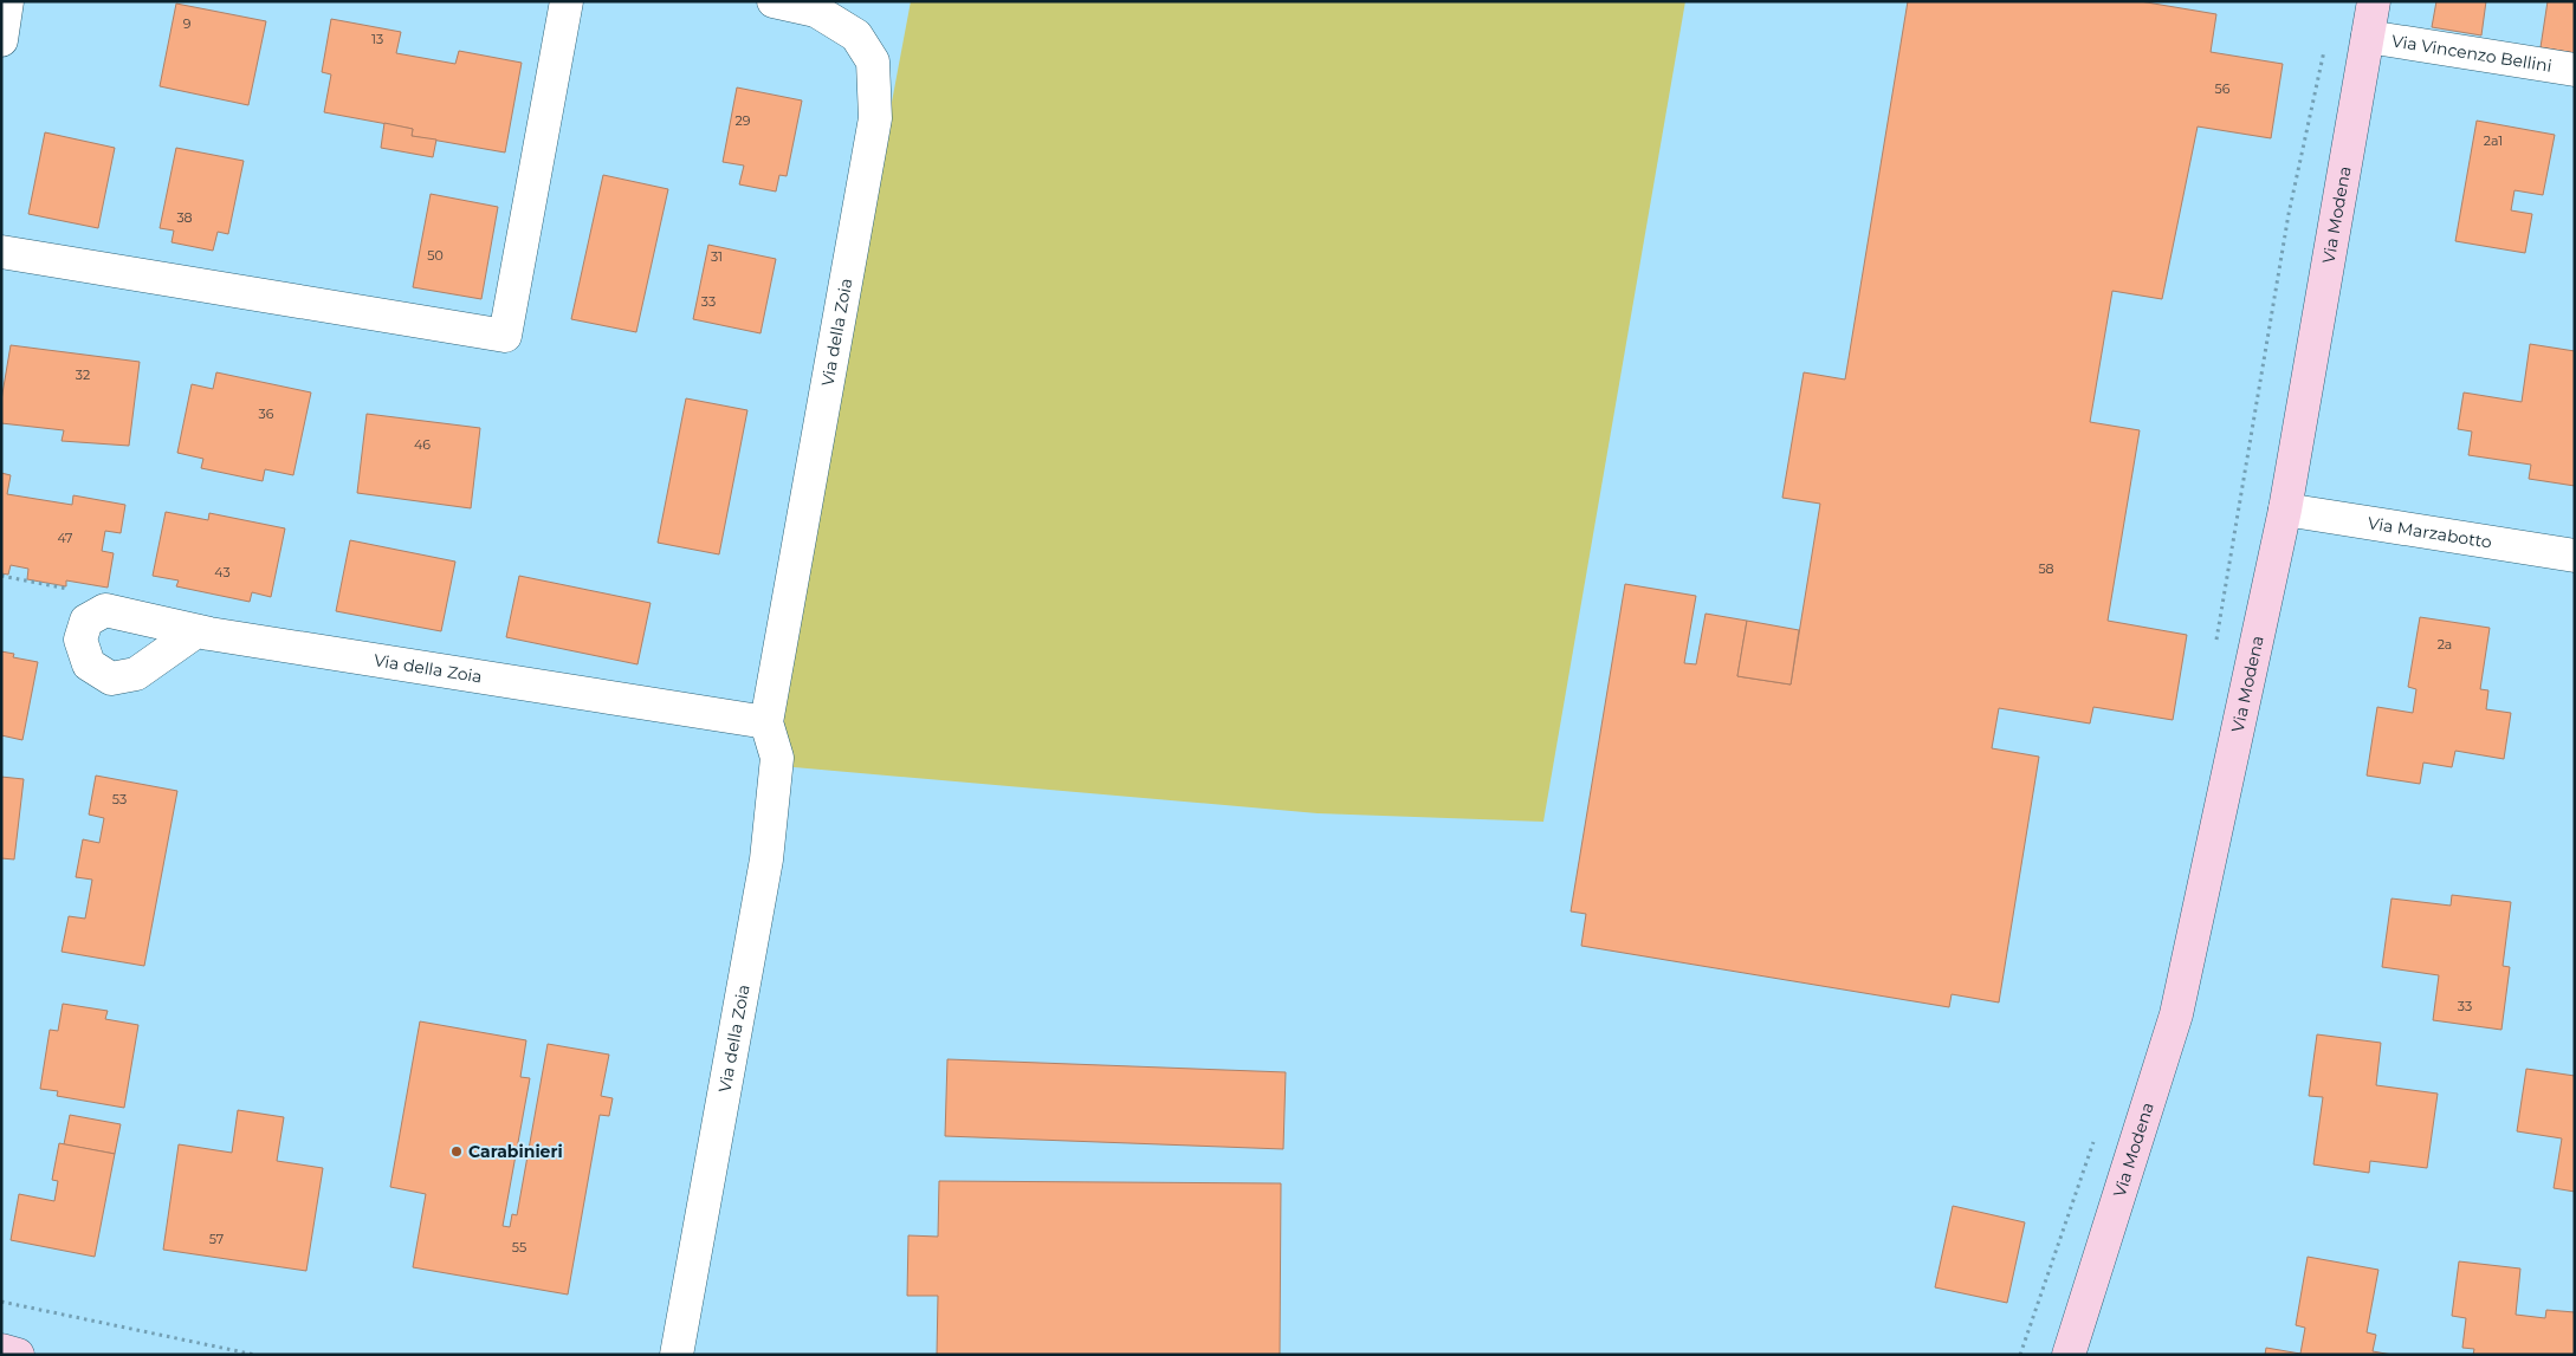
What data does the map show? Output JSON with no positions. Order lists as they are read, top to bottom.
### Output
{
  "streets": {
    "main road": ["Via Modena"],
    "street": ["Via Vincenzo Bellini", "Via della Zoia", "Via Marzabotto"]
  },
  "crossings": [
    ["Via Vincenzo Bellini", "Via Modena"],
    ["Via Modena", "Via Marzabotto"]
  ],
  "places": ["Carabinieri"],
  "house_numbers": [
    "9",
    "13",
    "56",
    "29",
    "2a1",
    "38",
    "50",
    "31",
    "33",
    "32",
    "36",
    "46",
    "47",
    "58",
    "43",
    "2a",
    "53",
    "33",
    "57",
    "55"
  ]
}
